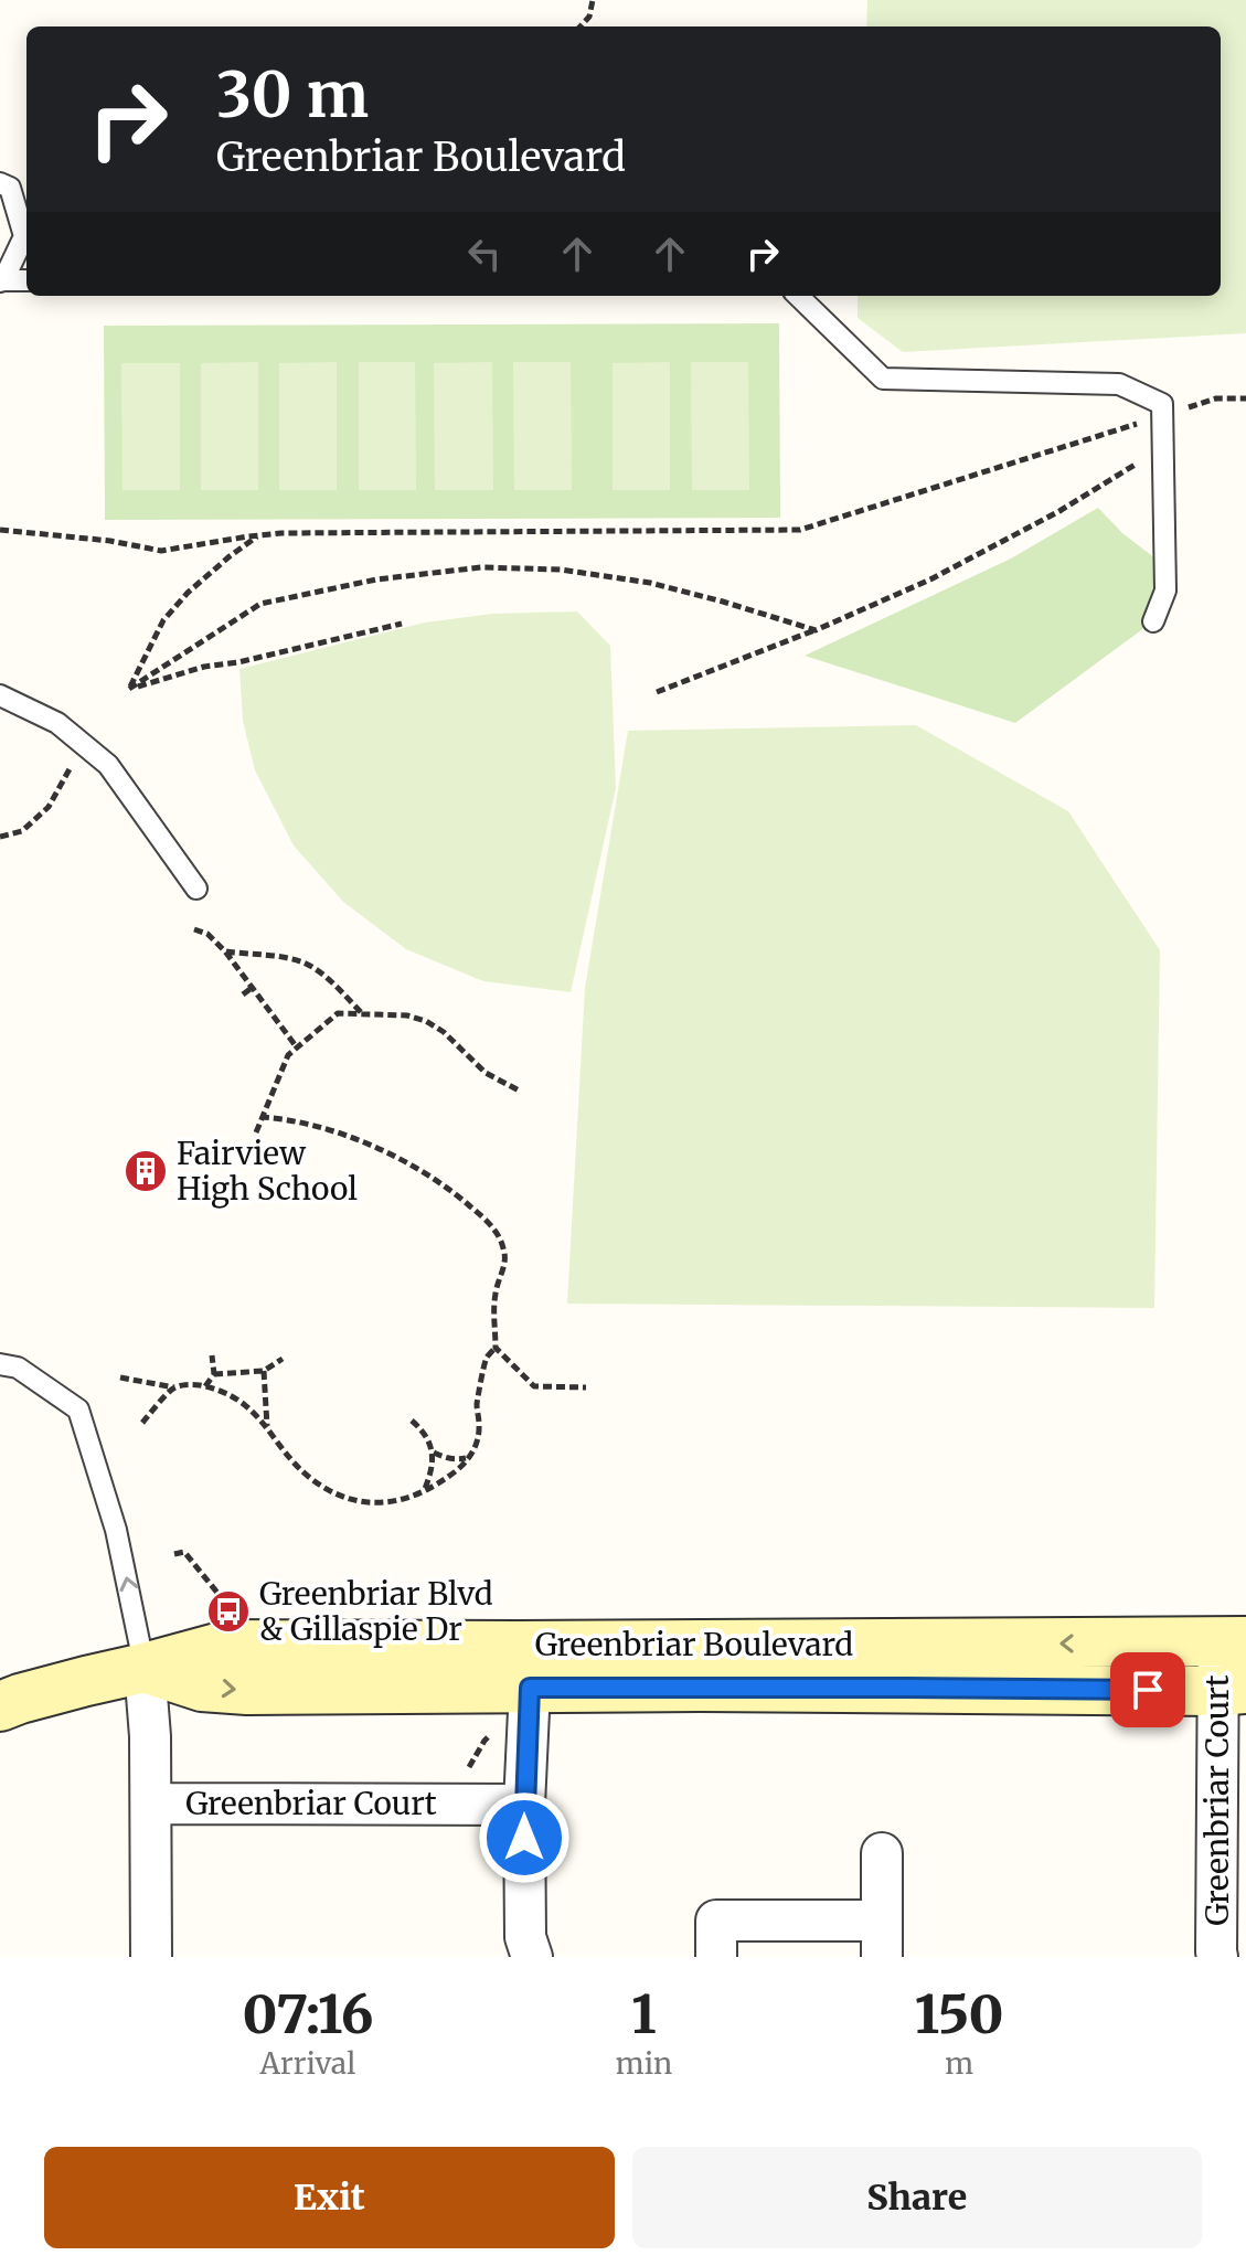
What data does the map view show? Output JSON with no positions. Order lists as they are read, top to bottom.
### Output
{
  "streets": {
    "street": ["Greenbriar Boulevard", "Greenbriar Court"]
  },
  "crossings": [
    ["Greenbriar Boulevard", "Greenbriar Court"]
  ],
  "places": {
    "building": ["Fairview High School"],
    "bus stop": ["Greenbriar Blvd & Gillaspie Dr"]
  },
  "page": {
    "turn": ["30 m", "Greenbriar Boulevard"],
    "eta": [
      "07:16",
      "Arrival",
      "1",
      "min",
      "150",
      "m"
    ],
    "buttons": ["Exit", "Share"]
  }
}
